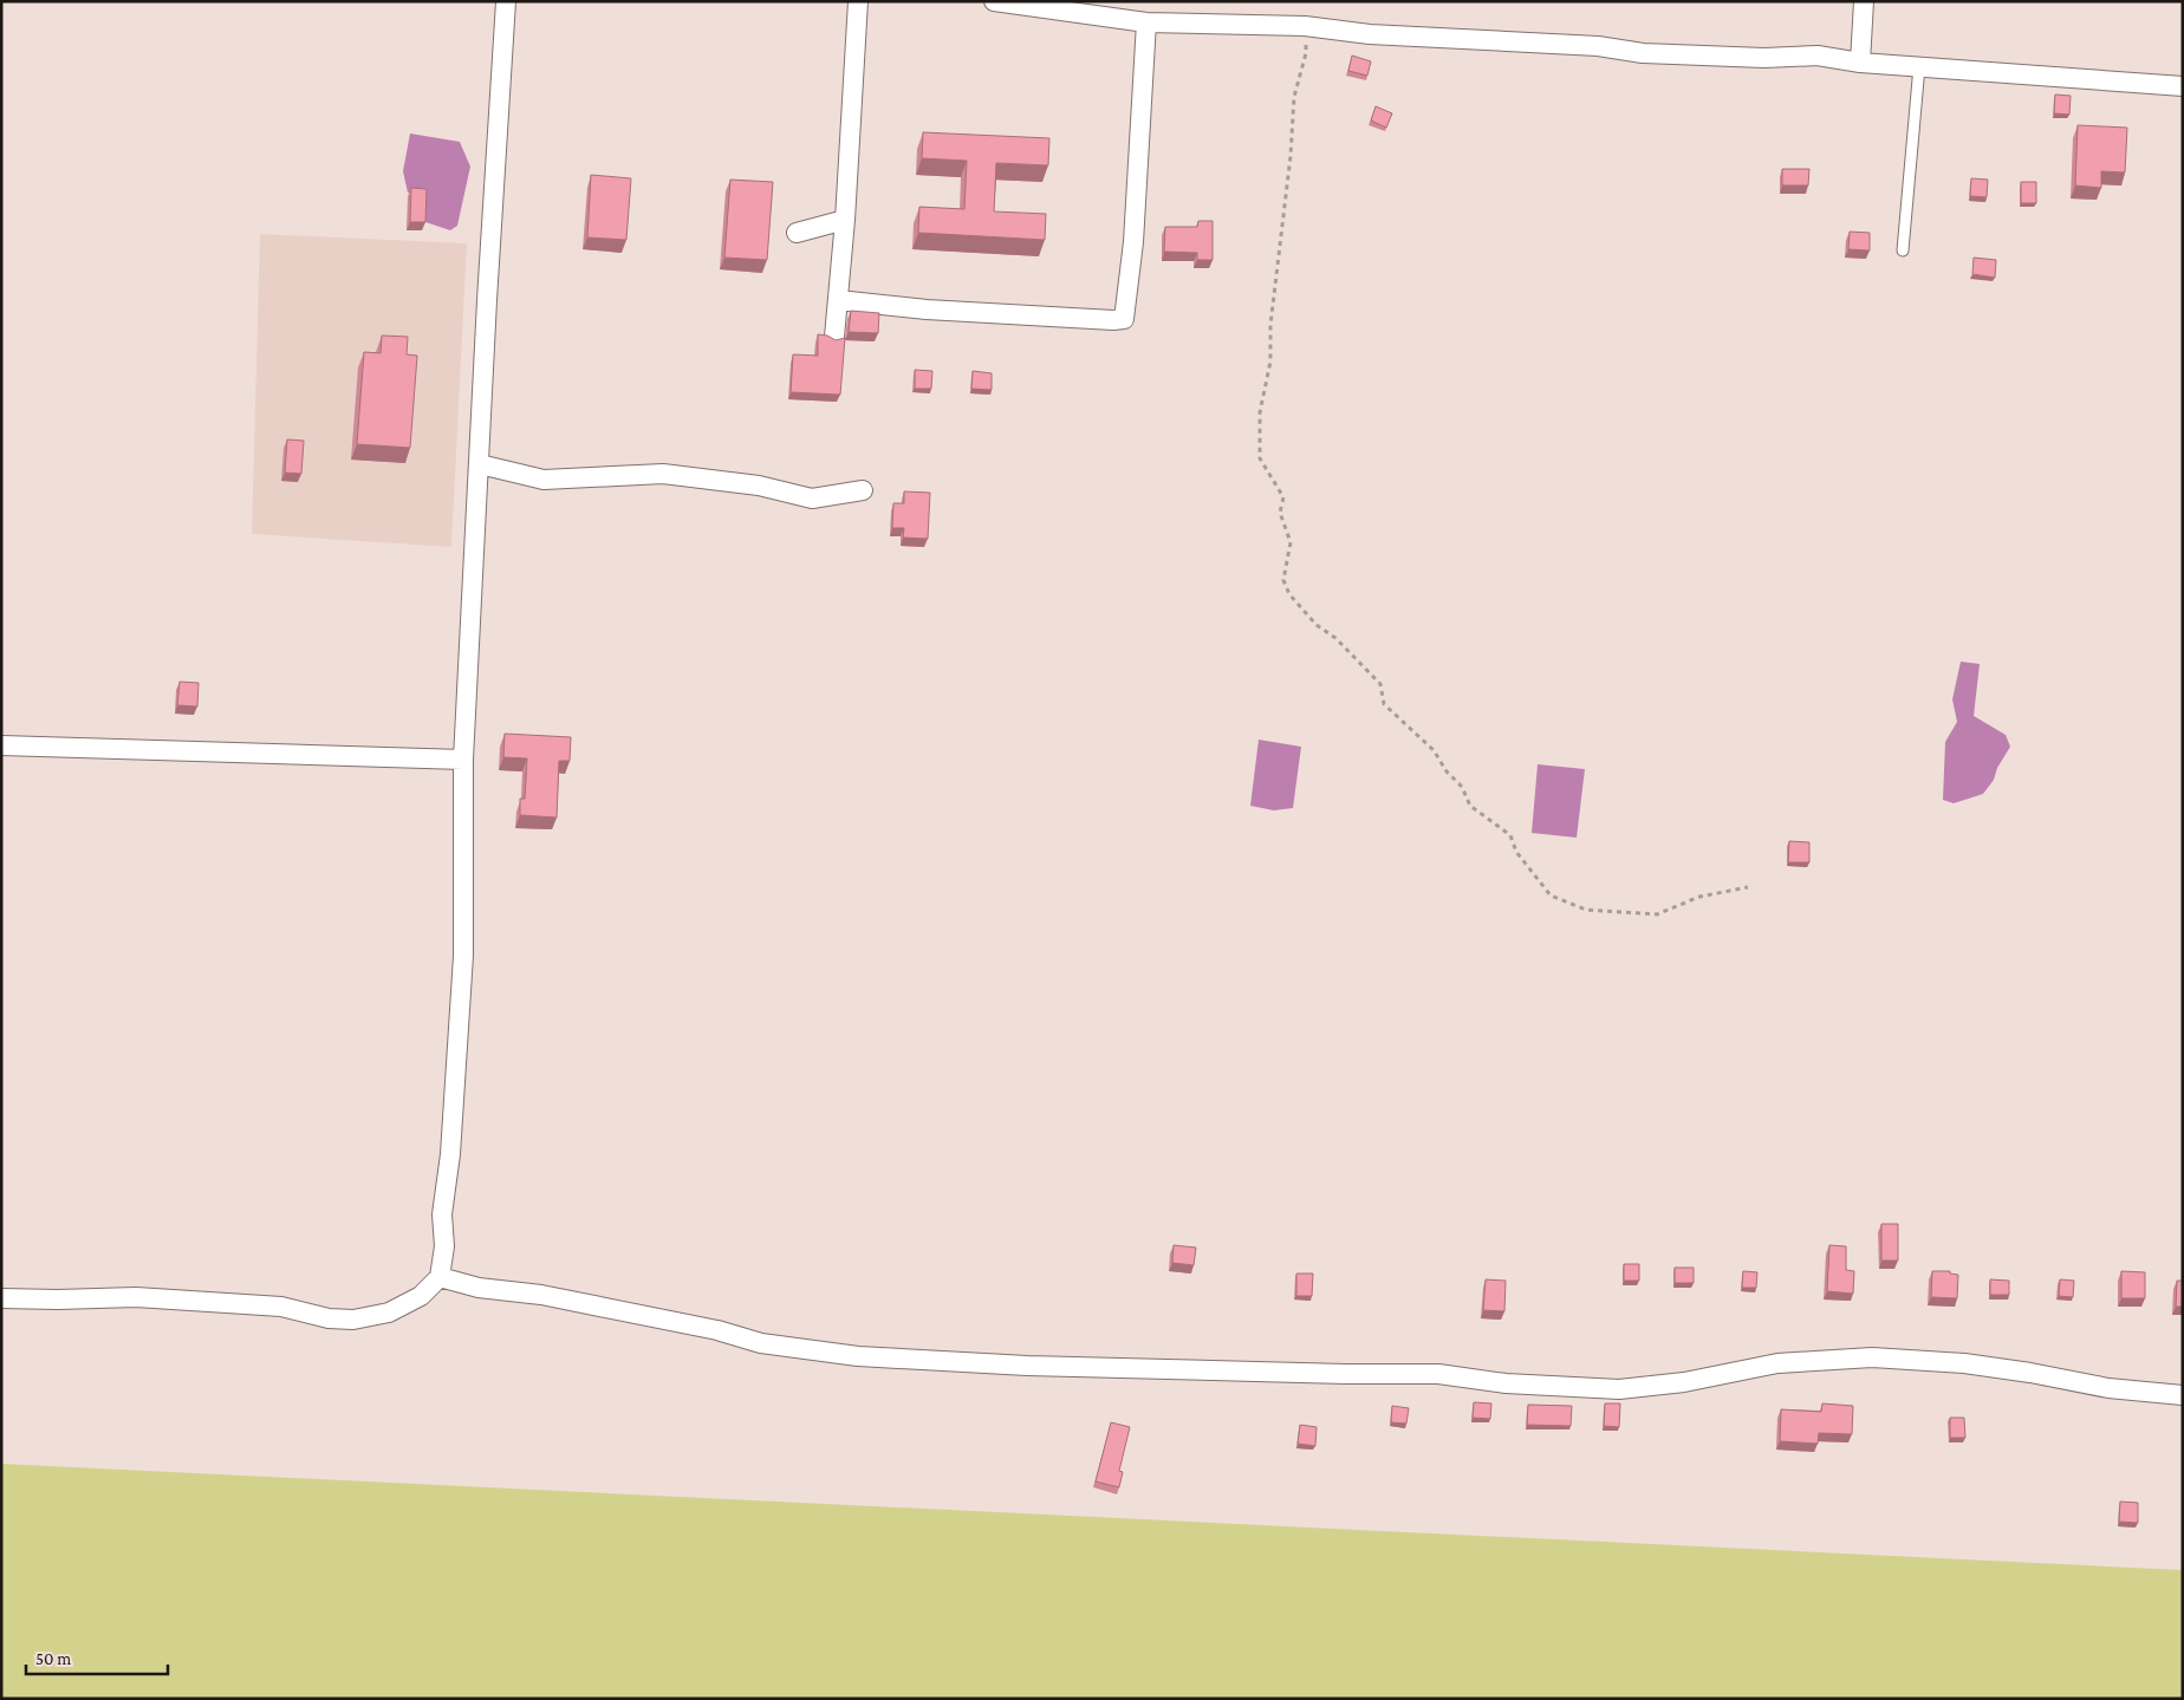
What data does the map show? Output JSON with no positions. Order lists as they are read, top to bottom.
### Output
{
  "scale_bar": "50 m"
}
